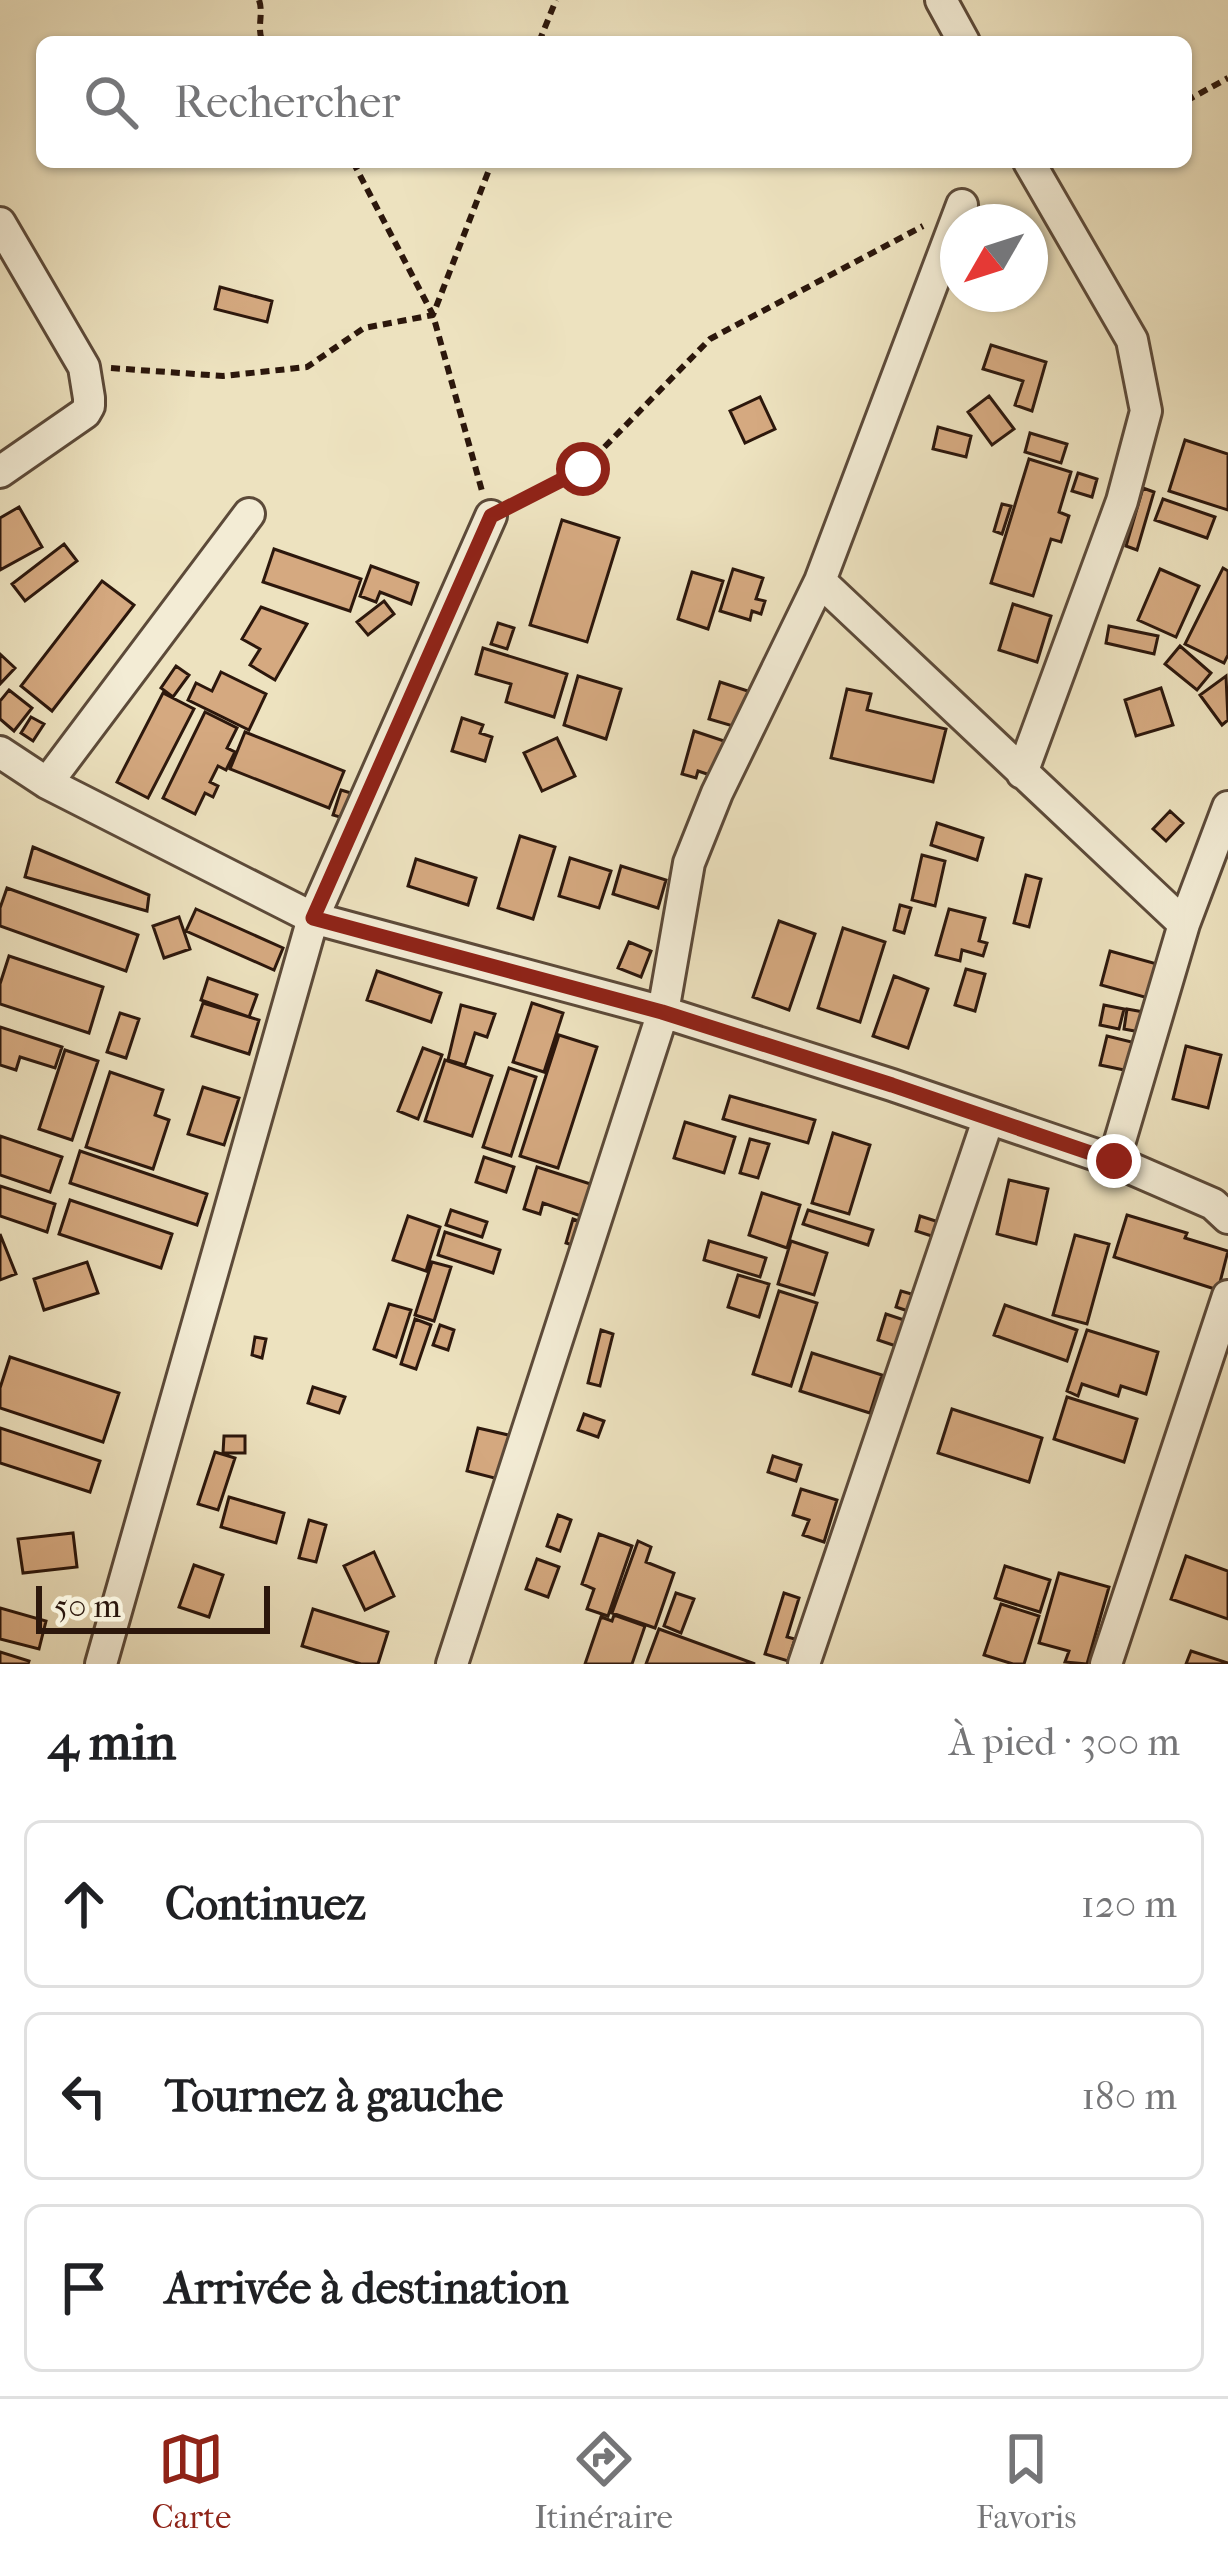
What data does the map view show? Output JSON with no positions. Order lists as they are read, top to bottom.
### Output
{
  "scale_bar": "50 m",
  "north": "bottom left",
  "page": {
    "search": "Rechercher",
    "scale": "50 m",
    "heading": ["4 min", "À pied · 300 m"],
    "list": [
      ["Continuez", "120 m"],
      ["Tournez à gauche", "180 m"],
      "Arrivée à destination"
    ],
    "nav": ["Carte", "Itinéraire", "Favoris"]
  }
}
